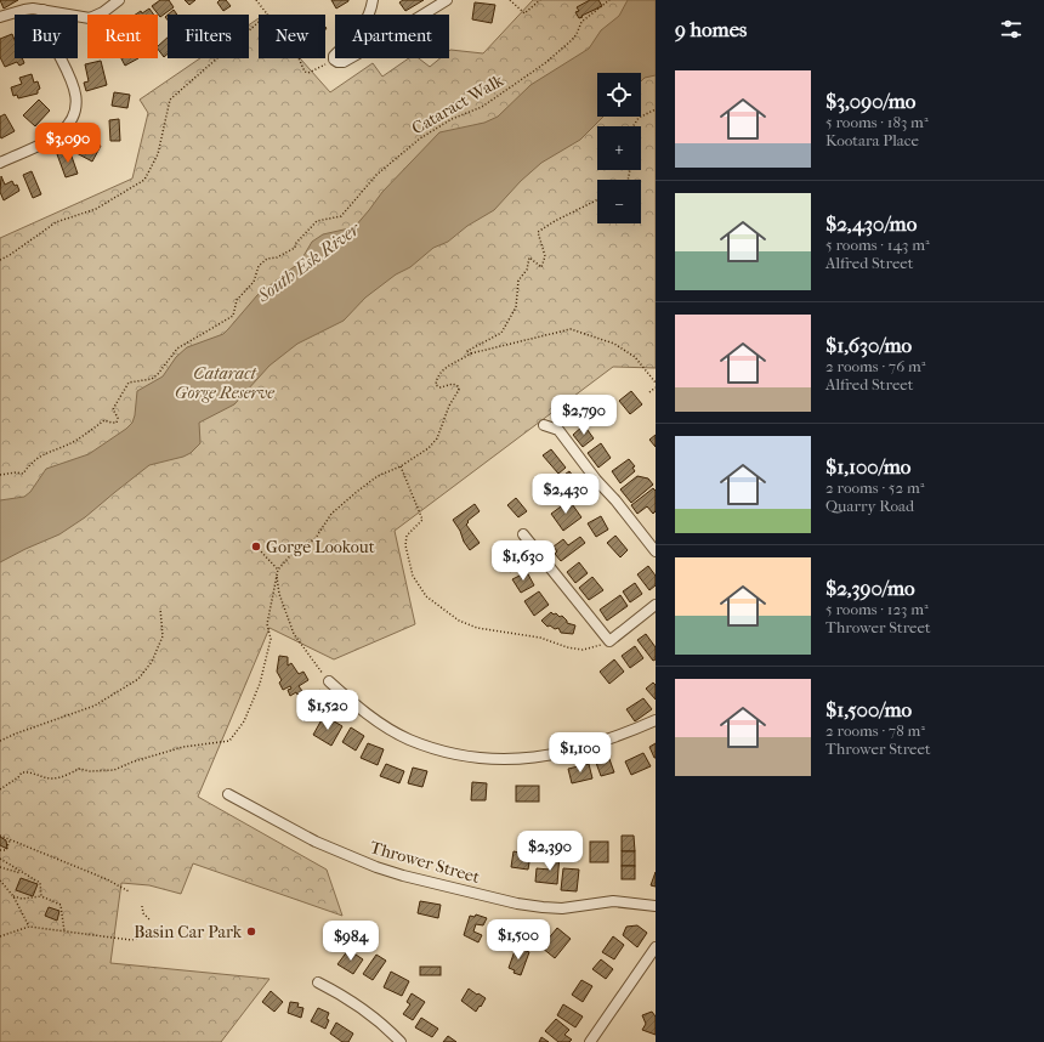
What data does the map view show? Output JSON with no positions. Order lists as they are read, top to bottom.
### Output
{
  "streets": {
    "street": ["Thrower Street"],
    "path": ["Cataract Walk"]
  },
  "water": ["South Esk River"],
  "parks": ["Cataract Gorge Reserve"],
  "places": ["Gorge Lookout", "Basin Car Park"],
  "page": {
    "heading": "9 homes",
    "chip": [
      "Buy",
      "Rent",
      "Filters",
      "New",
      "Apartment"
    ],
    "list": [
      {
        "name": "$3,090/mo",
        "note": "5 rooms · 183 m² · Kootara Place"
      },
      {
        "name": "$2,430/mo",
        "note": "5 rooms · 143 m² · Alfred Street"
      },
      {
        "name": "$1,630/mo",
        "note": "2 rooms · 76 m² · Alfred Street"
      },
      {
        "name": "$1,100/mo",
        "note": "2 rooms · 52 m² · Quarry Road"
      },
      {
        "name": "$2,390/mo",
        "note": "5 rooms · 123 m² · Thrower Street"
      },
      {
        "name": "$1,500/mo",
        "note": "2 rooms · 78 m² · Thrower Street"
      }
    ],
    "map_buttons": ["+", "−"],
    "price": [
      "$3,090",
      "$2,790",
      "$2,430",
      "$1,630",
      "$1,520",
      "$1,100",
      "$2,390",
      "$1,500",
      "$984"
    ]
  }
}
